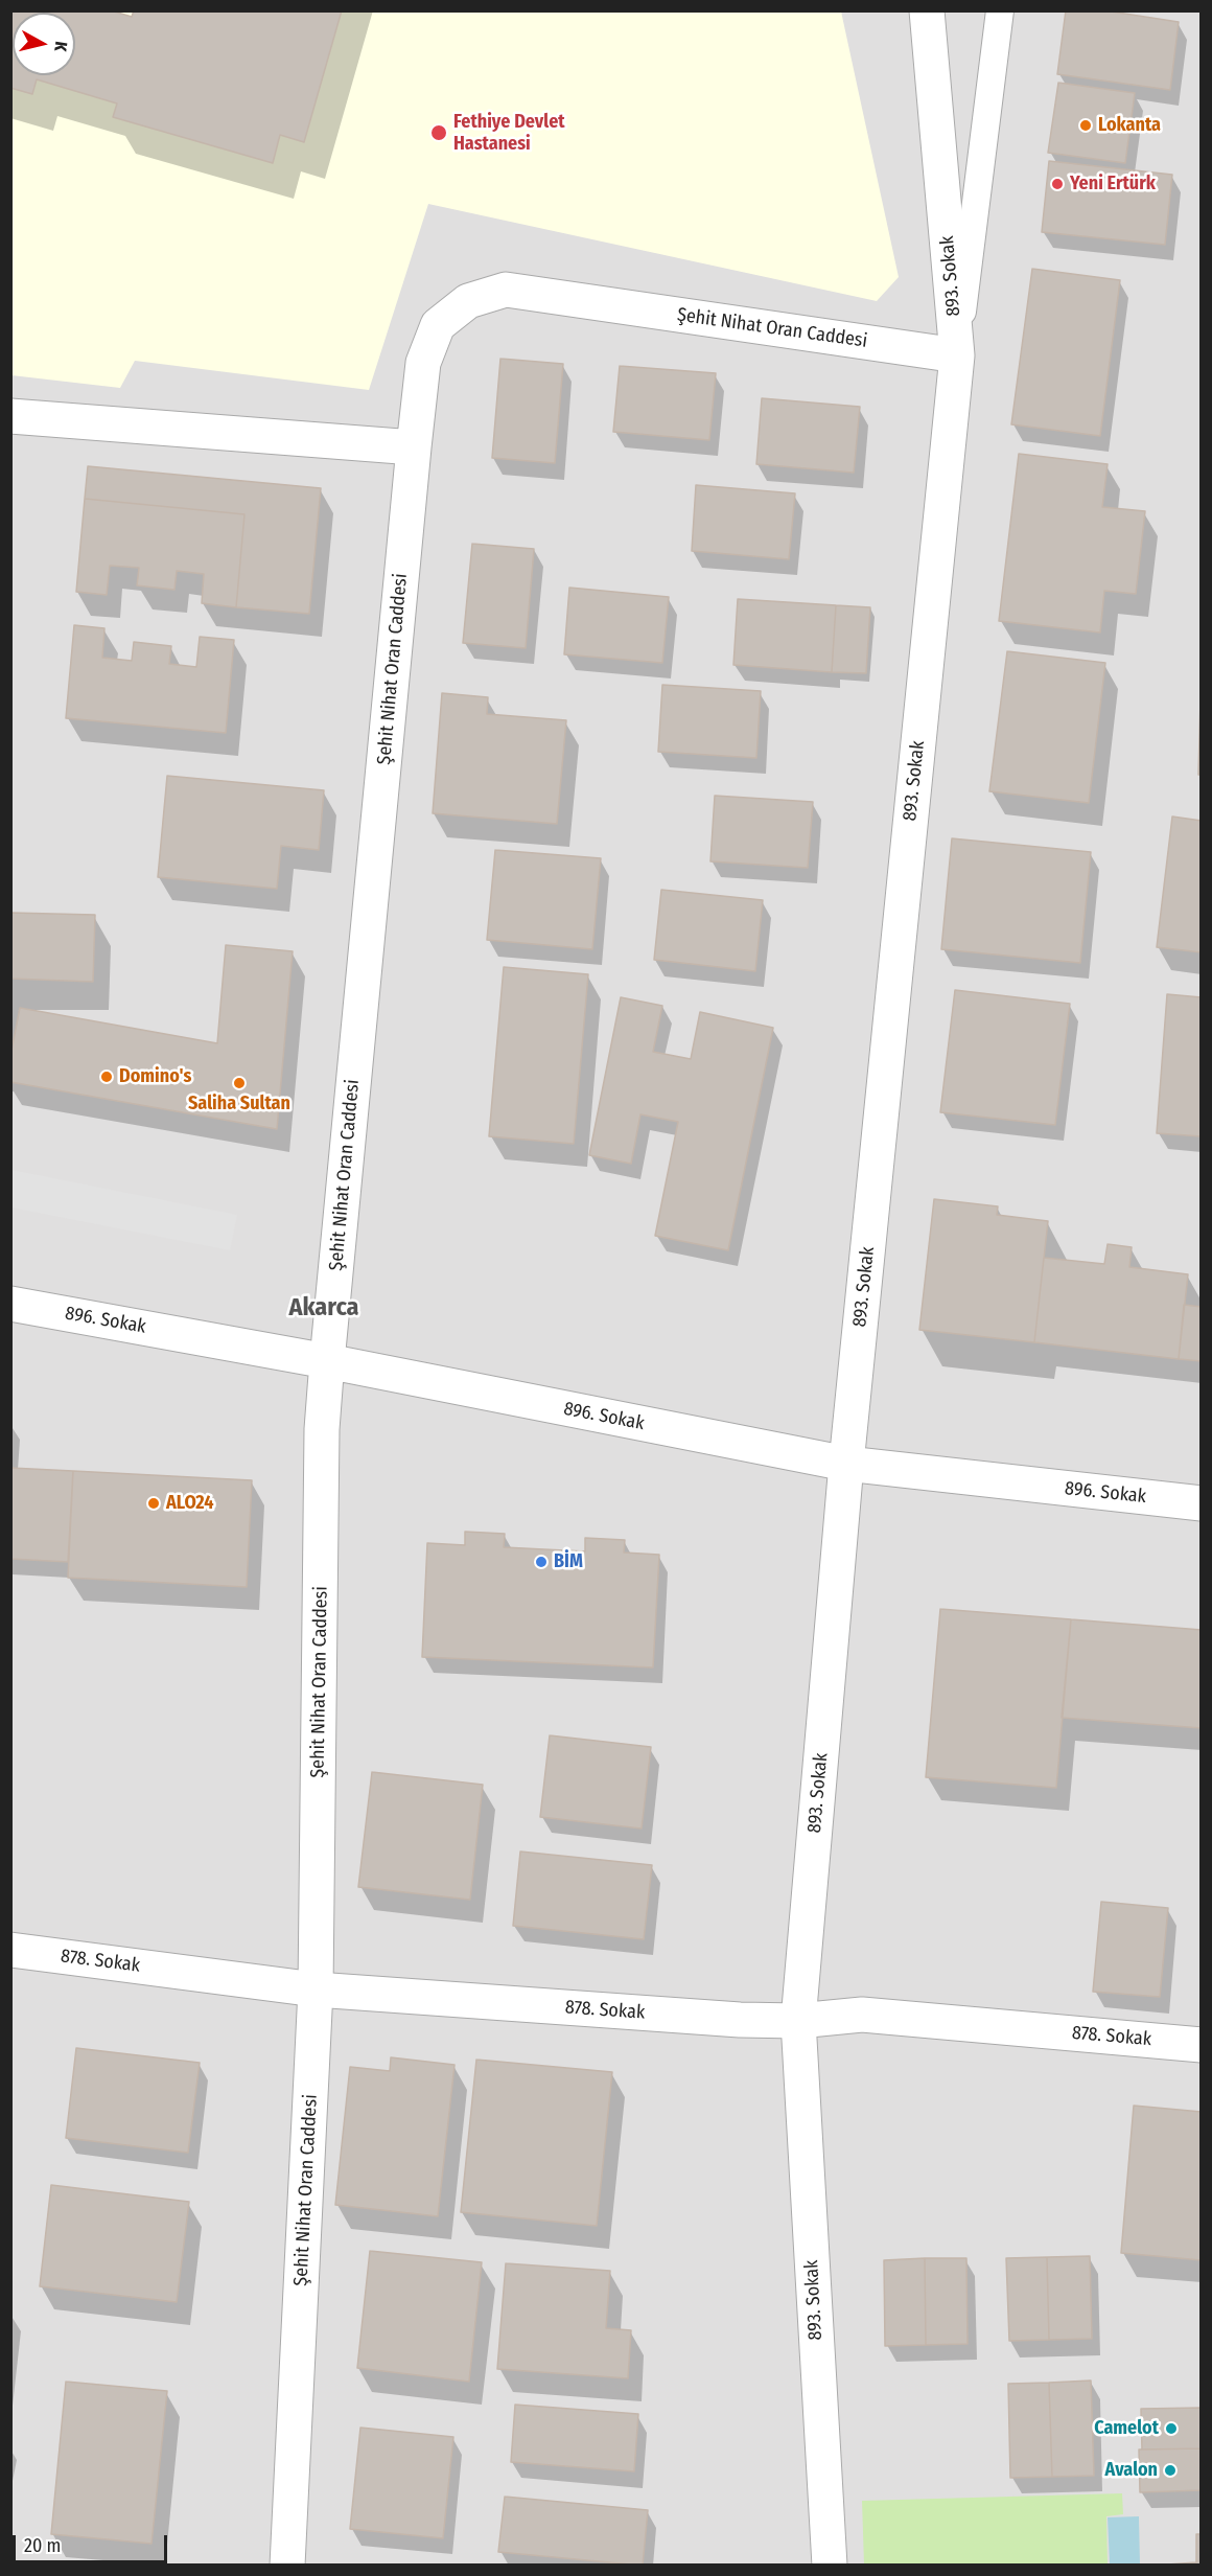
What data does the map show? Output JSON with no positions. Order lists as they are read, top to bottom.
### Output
{
  "streets": {
    "street": [
      "893. Sokak",
      "Şehit Nihat Oran Caddesi",
      "896. Sokak",
      "878. Sokak"
    ]
  },
  "crossings": [
    ["893. Sokak", "Şehit Nihat Oran Caddesi"],
    ["893. Sokak", "896. Sokak"],
    ["893. Sokak", "878. Sokak"],
    ["Şehit Nihat Oran Caddesi", "896. Sokak"],
    ["Şehit Nihat Oran Caddesi", "878. Sokak"]
  ],
  "districts": ["Akarca"],
  "places": [
    "Lokanta",
    "Fethiye Devlet Hastanesi",
    "Yeni Ertürk",
    "Domino's",
    "Saliha Sultan",
    "ALO24",
    "BİM",
    "Camelot",
    "Avalon"
  ],
  "scale_bar": "20 m",
  "north": "right"
}
